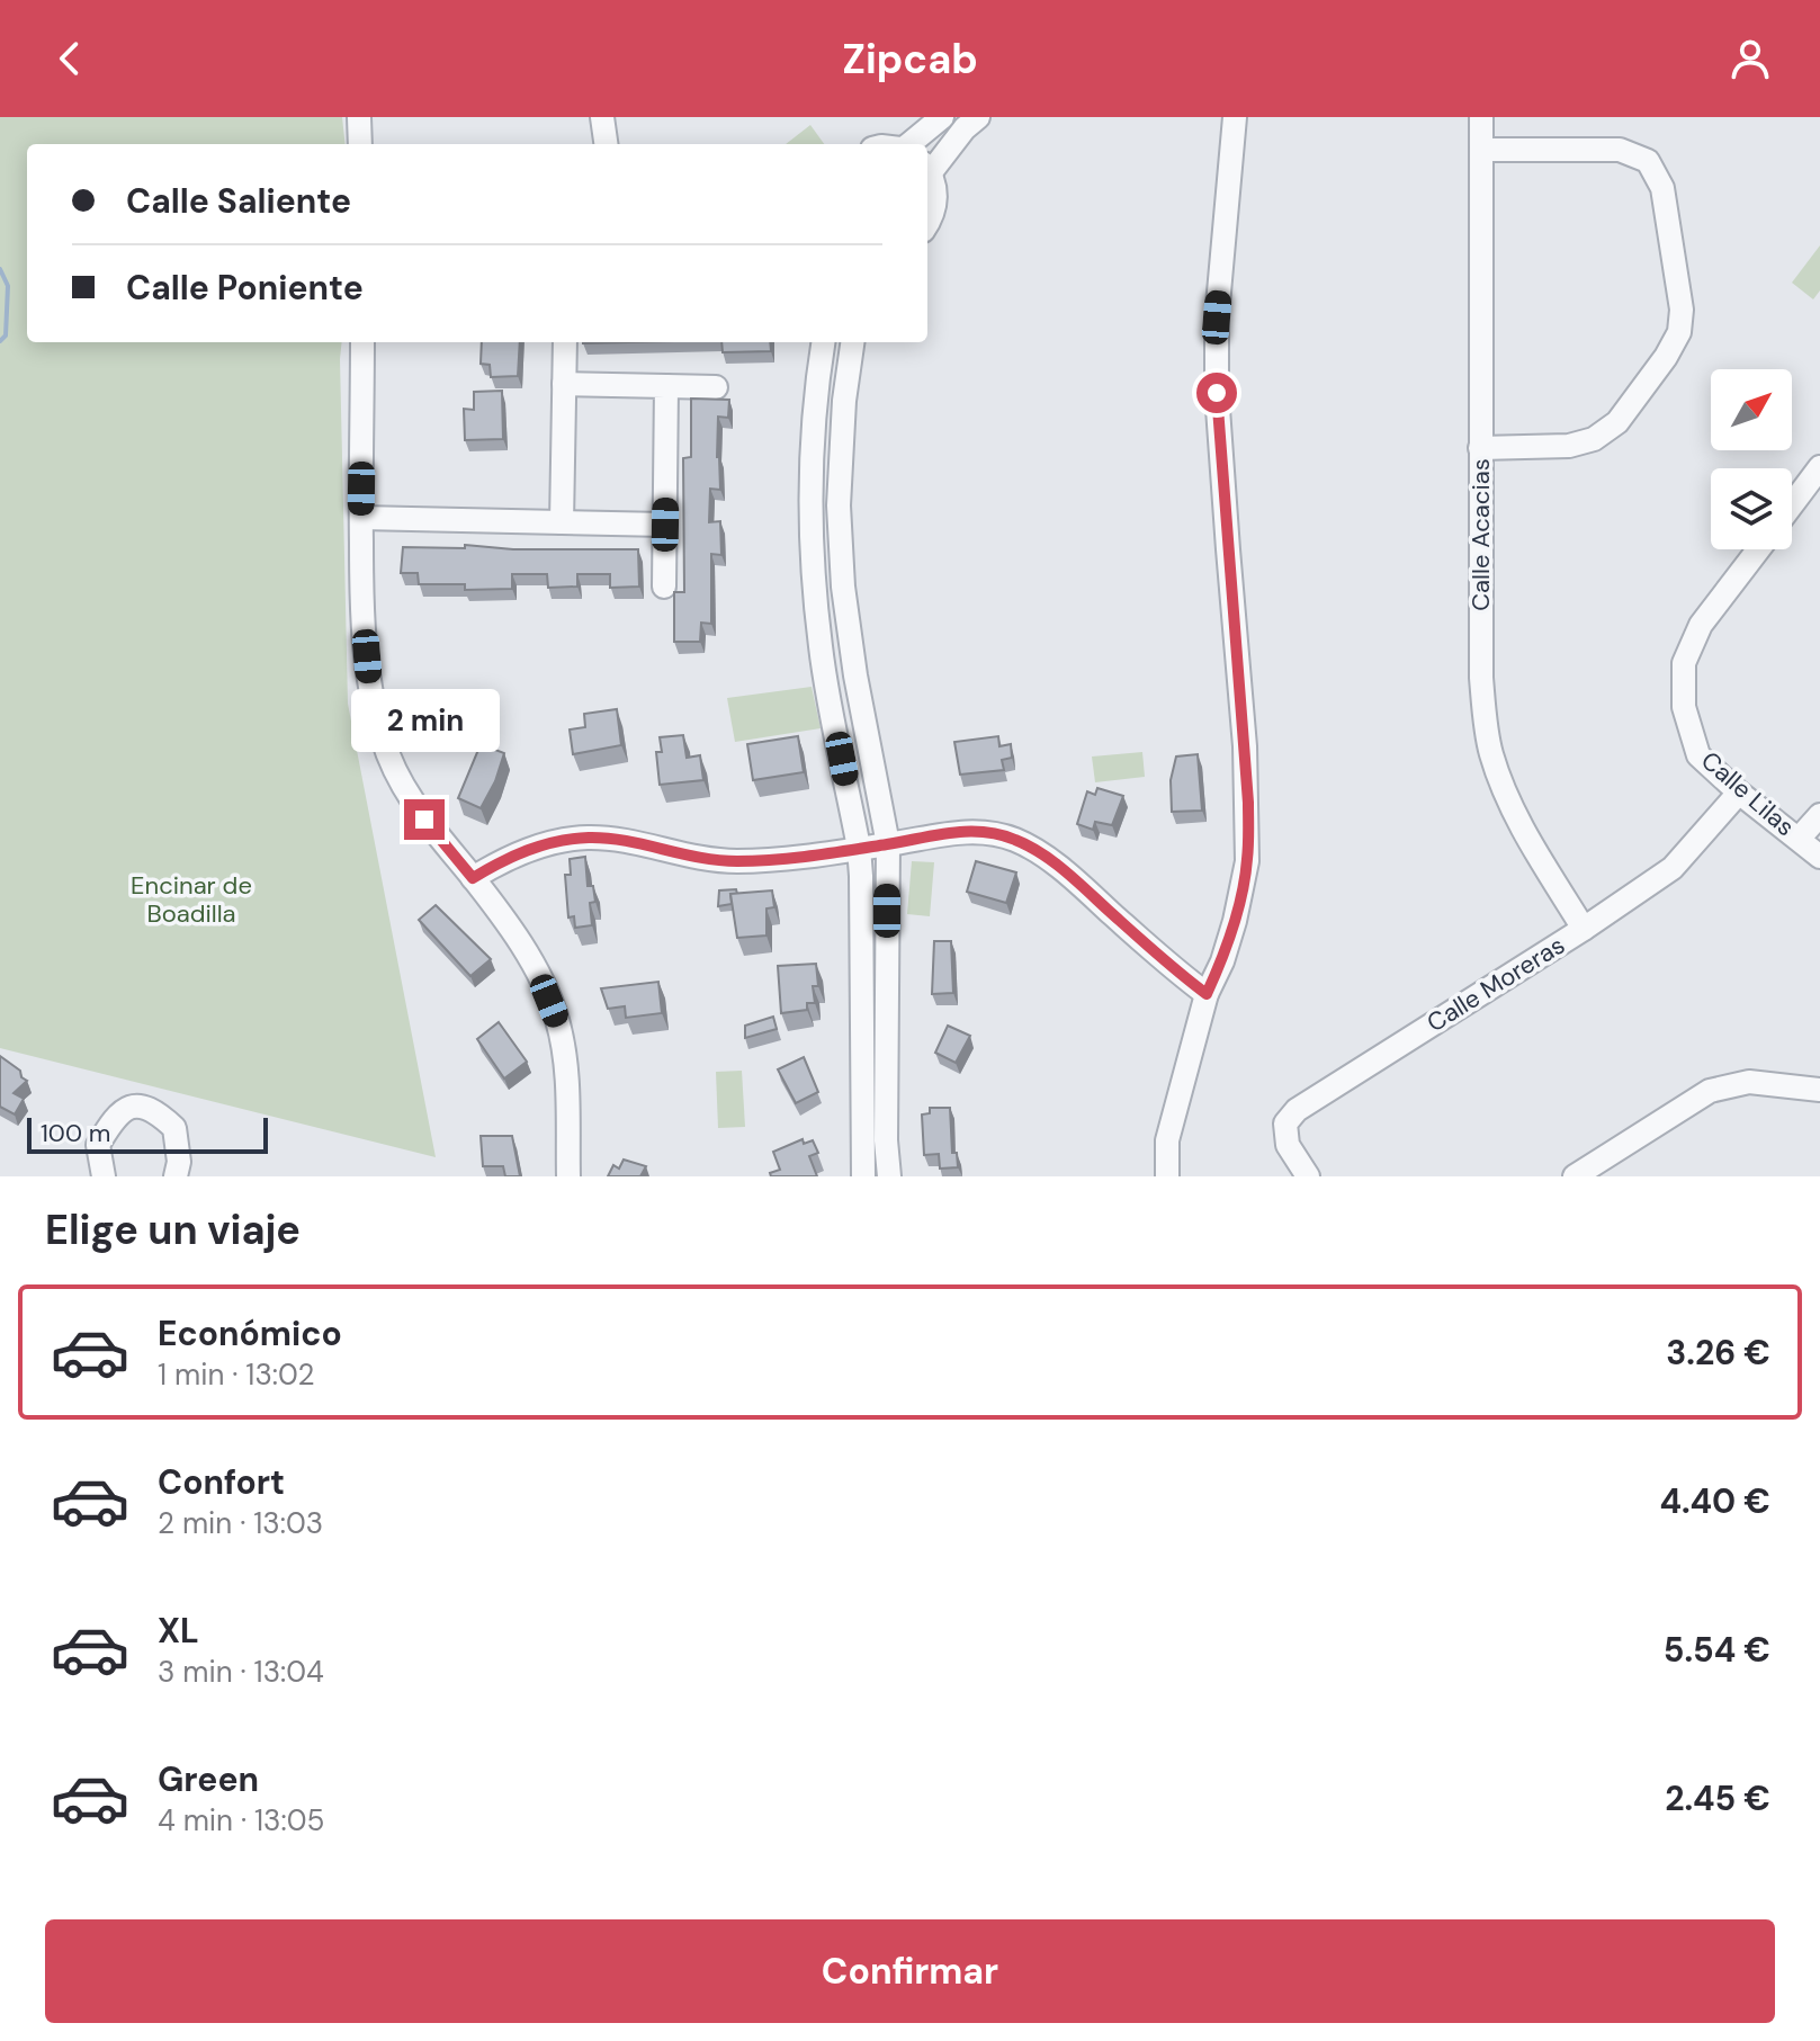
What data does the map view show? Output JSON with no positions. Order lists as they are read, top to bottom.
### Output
{
  "streets": {
    "street": ["Calle Acacias", "Calle Lilas", "Calle Moreras"]
  },
  "crossings": [
    ["Calle Acacias", "Calle Moreras"],
    ["Calle Lilas", "Calle Moreras"]
  ],
  "parks": ["Encinar de Boadilla"],
  "scale_bar": "100 m",
  "north": "top right",
  "page": {
    "header": "Zipcab",
    "banner": ["Calle Saliente", "Calle Poniente"],
    "bubble": "2 min",
    "scale": "100 m",
    "heading": "Elige un viaje",
    "list": [
      {
        "name": "Económico",
        "note": "1 min · 13:02",
        "value": "3.26 €"
      },
      {
        "name": "Confort",
        "note": "2 min · 13:03",
        "value": "4.40 €"
      },
      {
        "name": "XL",
        "note": "3 min · 13:04",
        "value": "5.54 €"
      },
      {
        "name": "Green",
        "note": "4 min · 13:05",
        "value": "2.45 €"
      }
    ],
    "buttons": "Confirmar"
  }
}
